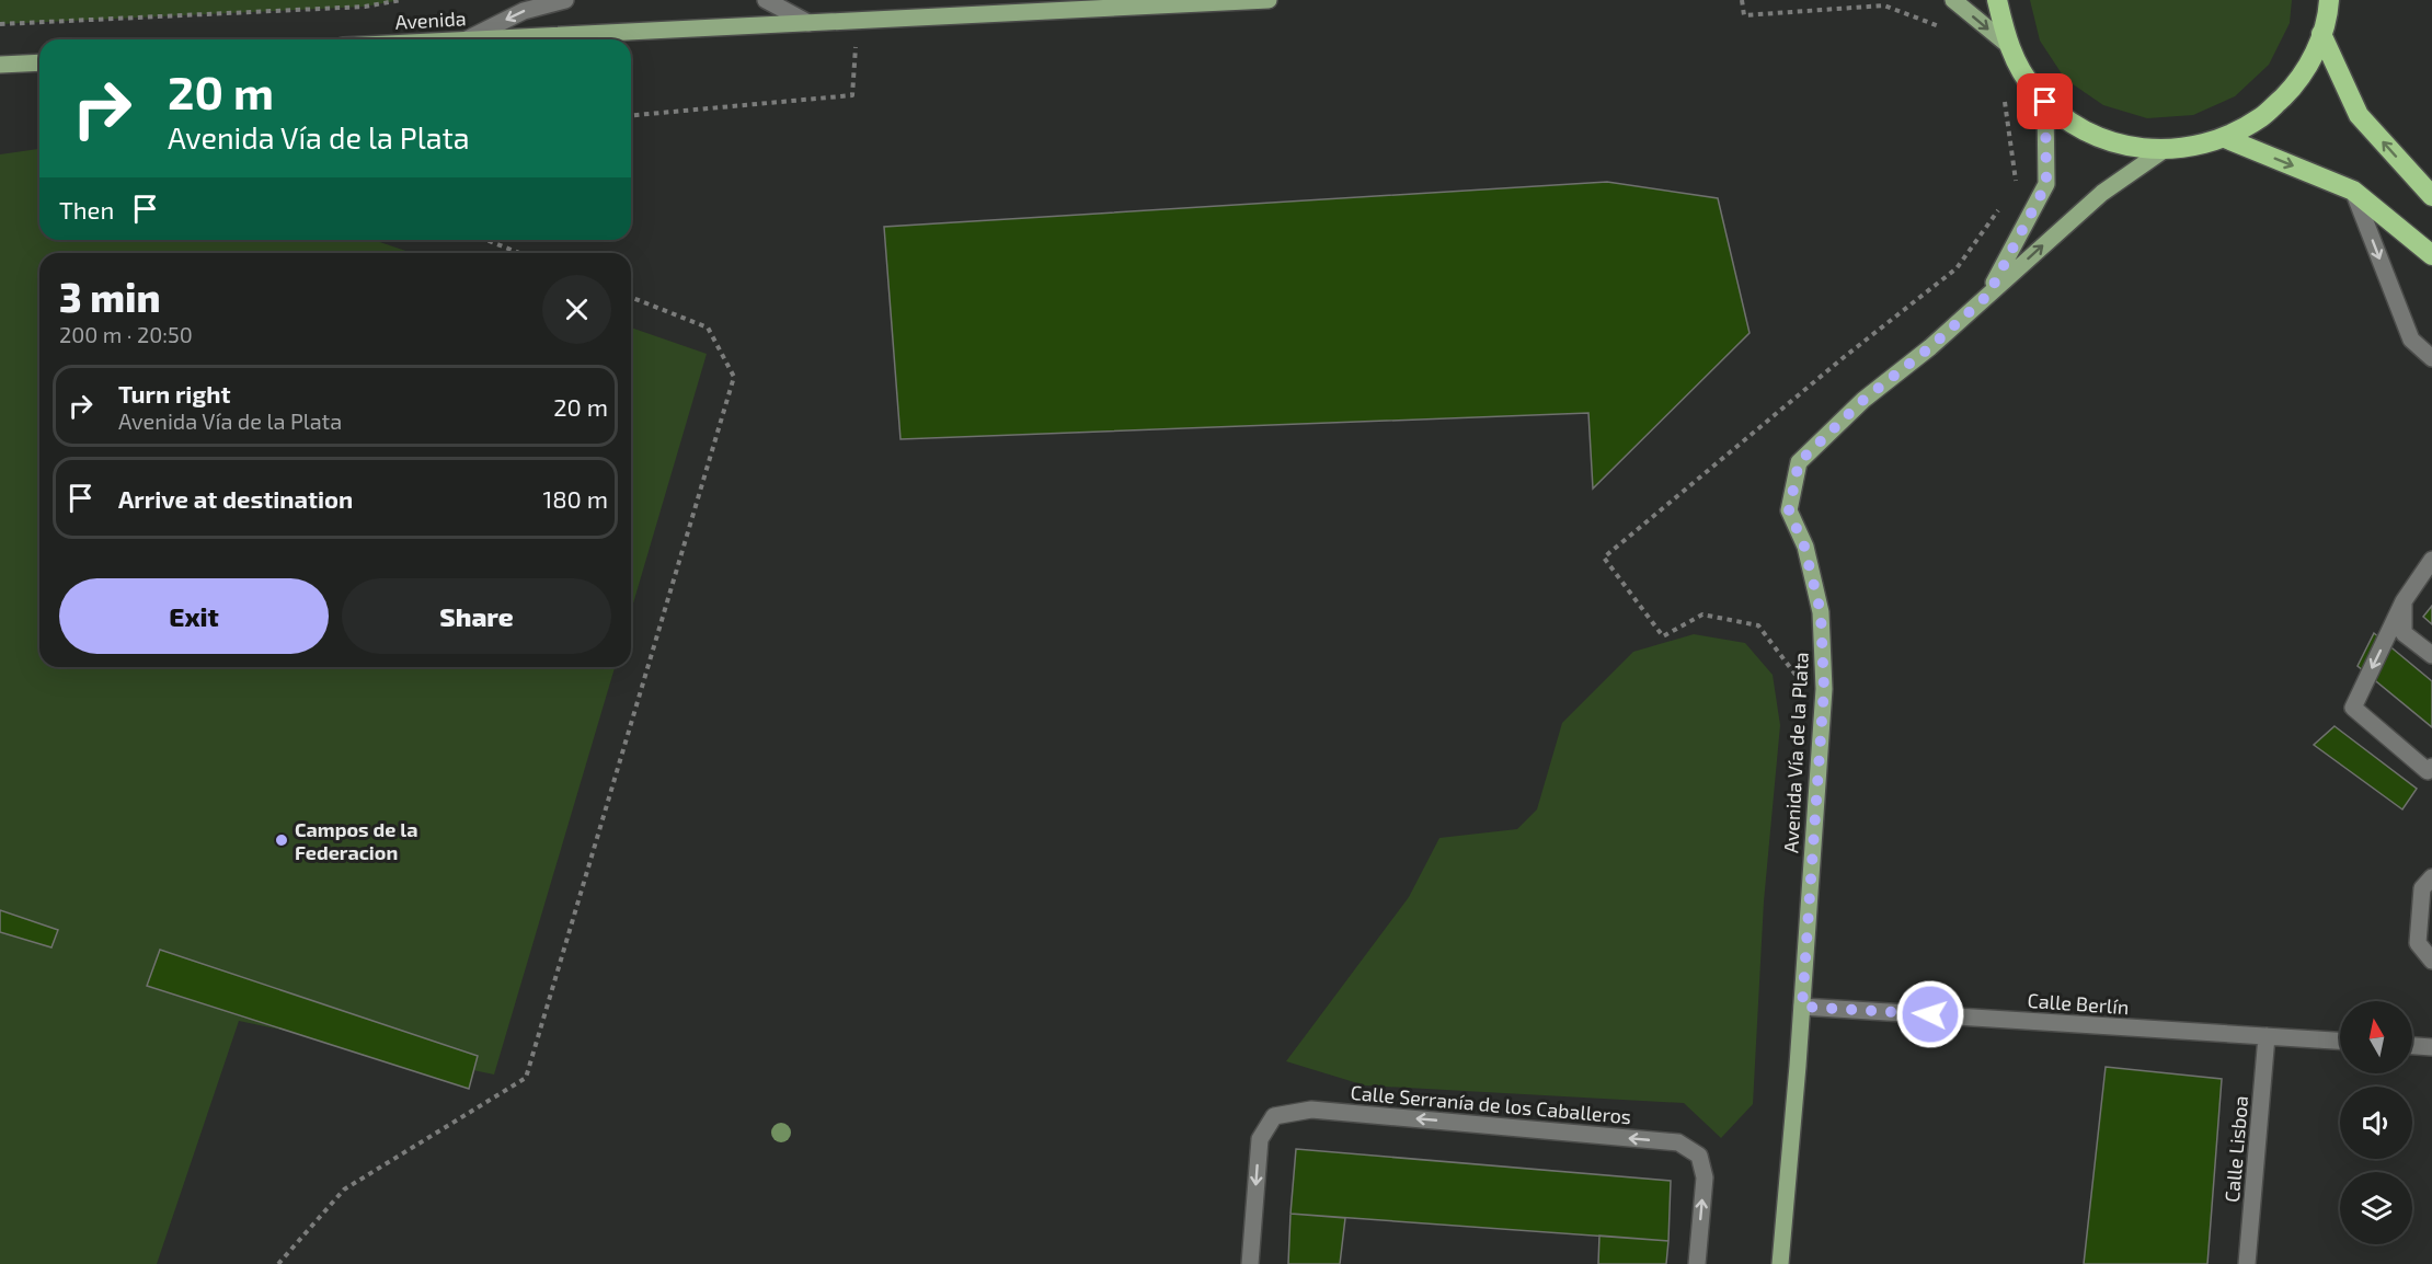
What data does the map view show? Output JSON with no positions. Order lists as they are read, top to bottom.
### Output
{
  "streets": {
    "main road": ["Avenida", "Avenida Vía de la Plata"],
    "street": ["Calle Berlín", "Calle Serranía de los Caballeros", "Calle Lisboa"]
  },
  "crossings": [
    ["Avenida Vía de la Plata", "Calle Berlín"],
    ["Calle Berlín", "Calle Lisboa"]
  ],
  "places": ["Campos de la Federacion"],
  "north": "top",
  "page": {
    "turn": ["20 m", "Avenida Vía de la Plata"],
    "then": "Then",
    "heading": ["3 min", "200 m · 20:50"],
    "list": [
      {
        "name": "Turn right",
        "note": "Avenida Vía de la Plata",
        "value": "20 m"
      },
      {
        "name": "Arrive at destination",
        "value": "180 m"
      }
    ],
    "buttons": ["Exit", "Share"]
  }
}
